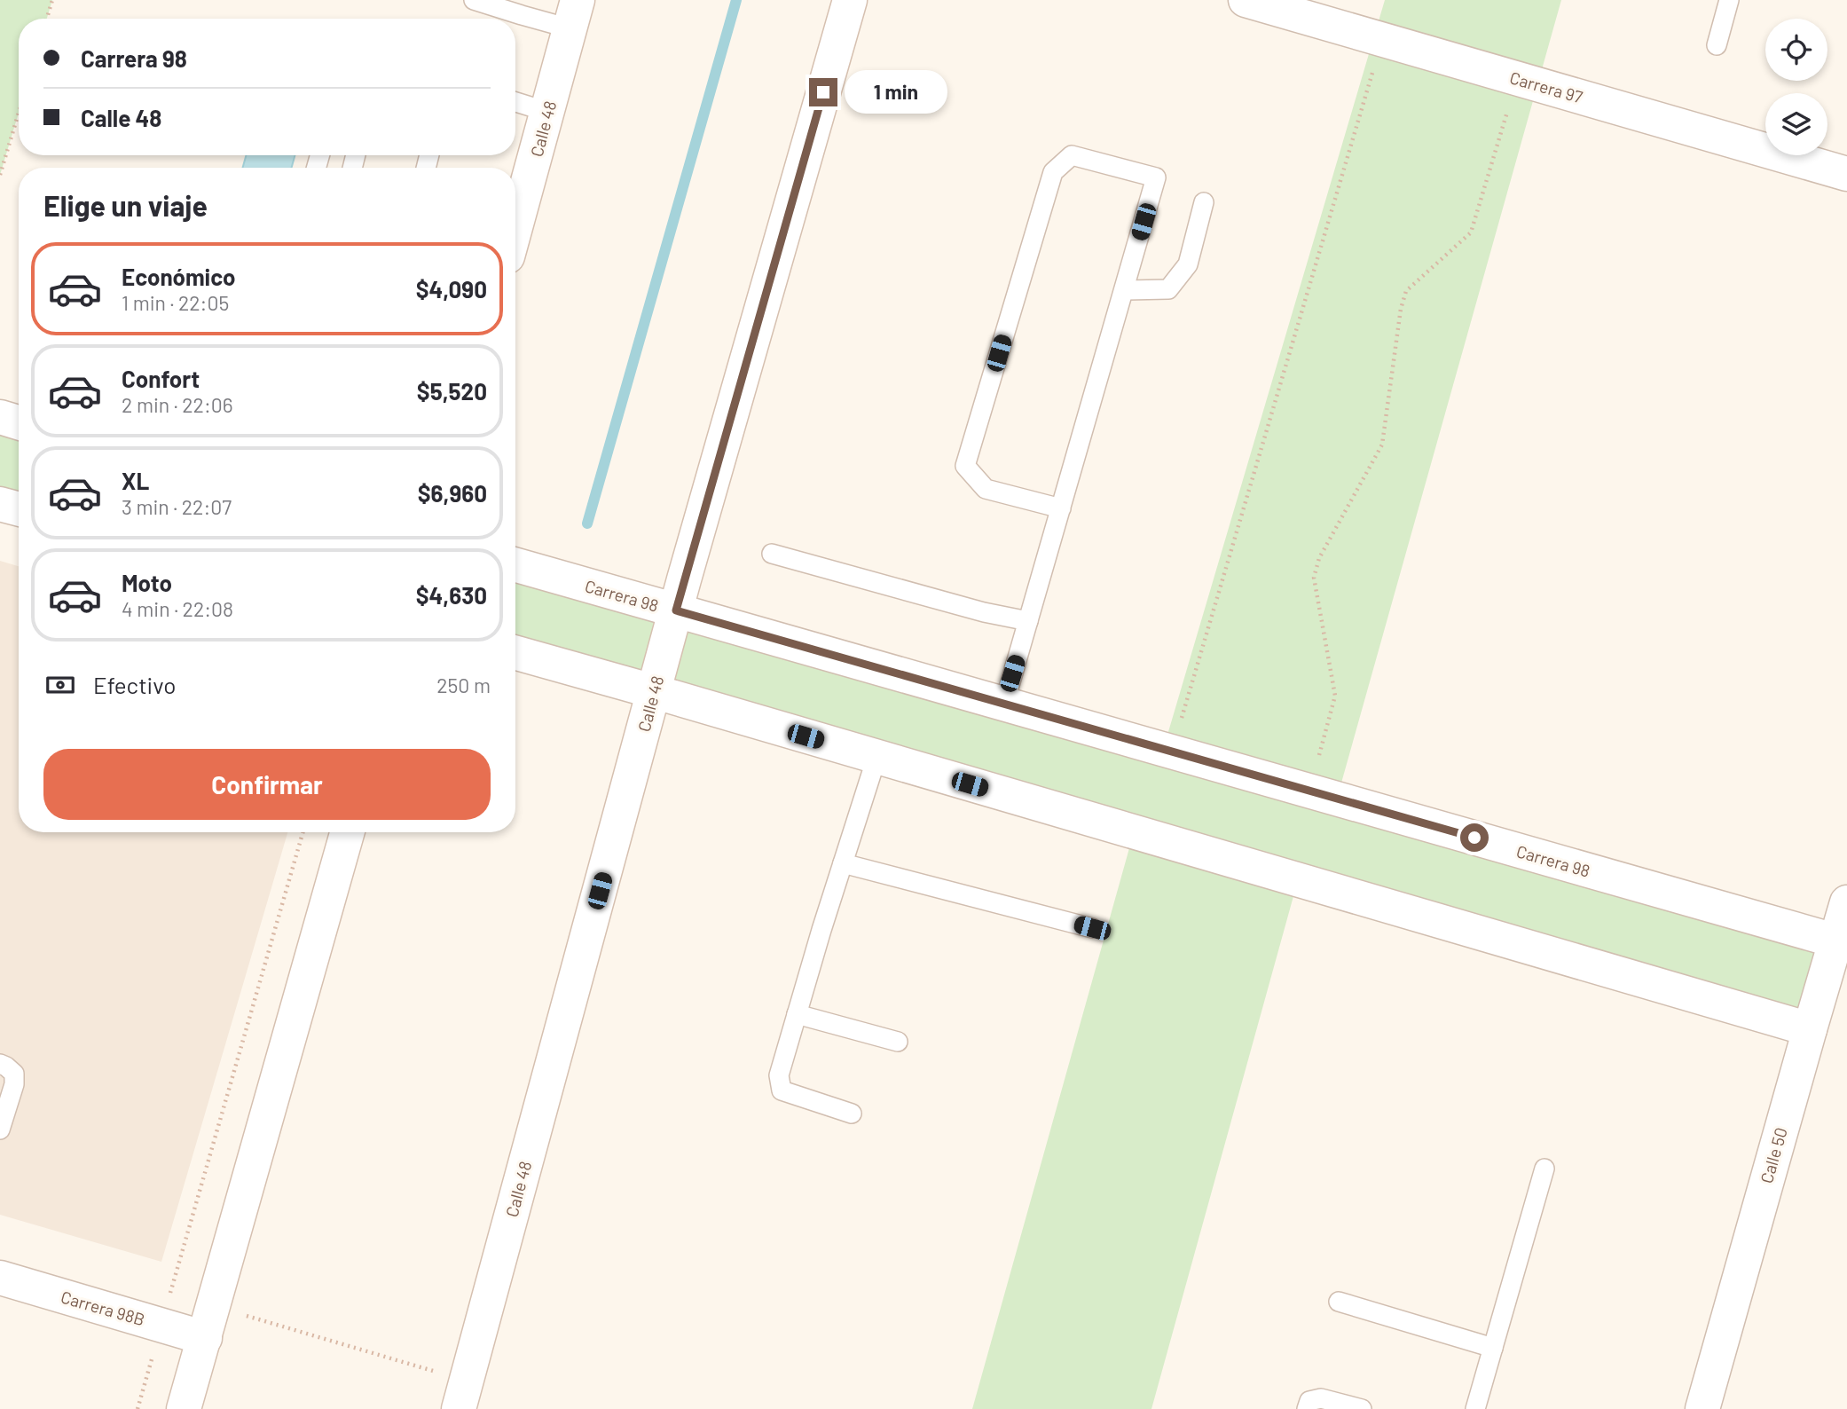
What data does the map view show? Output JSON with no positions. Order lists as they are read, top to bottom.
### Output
{
  "streets": {
    "street": [
      "Carrera 97",
      "Calle 48",
      "Carrera 98",
      "Calle 50",
      "Carrera 98B"
    ]
  },
  "crossings": [
    ["Calle 48", "Carrera 98"],
    ["Carrera 98", "Calle 50"]
  ],
  "page": {
    "banner": ["Carrera 98", "Calle 48"],
    "bubble": "1 min",
    "heading": "Elige un viaje",
    "list": [
      {
        "name": "Económico",
        "note": "1 min · 22:05",
        "value": "$4,090"
      },
      {
        "name": "Confort",
        "note": "2 min · 22:06",
        "value": "$5,520"
      },
      {
        "name": "XL",
        "note": "3 min · 22:07",
        "value": "$6,960"
      },
      {
        "name": "Moto",
        "note": "4 min · 22:08",
        "value": "$4,630"
      }
    ],
    "pay": ["Efectivo", "250 m"],
    "buttons": "Confirmar"
  }
}
